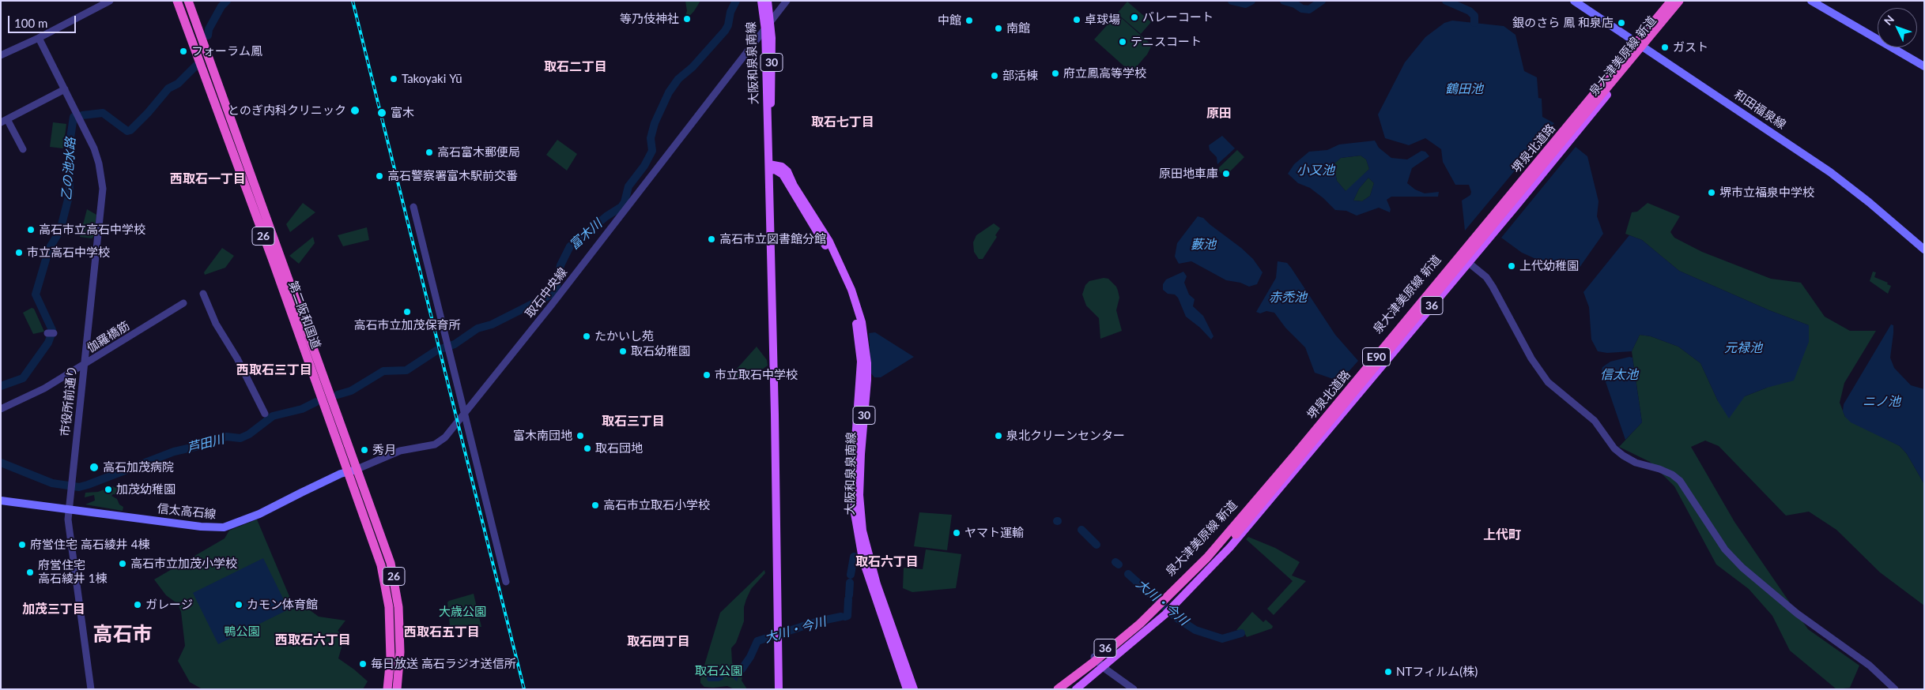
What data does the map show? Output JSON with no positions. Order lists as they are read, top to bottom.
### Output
{
  "streets": {
    "highway": [
      "堺泉北道路",
      "26",
      "第二阪和国道",
      "E90"
    ],
    "main road": [
      "泉大津美原線 新道",
      "30",
      "大阪和泉泉南線",
      "和田福泉線",
      "36",
      "信太高石線"
    ],
    "street": ["取石中央線", "伽羅橋筋", "市役所前通り"]
  },
  "crossings": [
    ["泉大津美原線 新道", "和田福泉線"],
    ["大阪和泉泉南線", "取石中央線"],
    ["取石中央線", "第二阪和国道"],
    ["取石中央線", "信太高石線"],
    ["第二阪和国道", "信太高石線"],
    ["伽羅橋筋", "市役所前通り"],
    ["市役所前通り", "信太高石線"]
  ],
  "districts": [
    "取石二丁目",
    "原田",
    "取石七丁目",
    "西取石一丁目",
    "西取石三丁目",
    "取石三丁目",
    "上代町",
    "取石六丁目",
    "加茂三丁目",
    "西取石五丁目",
    "高石市",
    "西取石六丁目",
    "取石四丁目"
  ],
  "water": [
    "鶴田池",
    "乙の池水路",
    "小又池",
    "富木川",
    "藪池",
    "赤禿池",
    "元禄池",
    "信太池",
    "ニノ池",
    "芦田川",
    "大川・今川"
  ],
  "parks": ["大歳公園", "鴨公園", "取石公園"],
  "places": [
    "バレーコート",
    "等乃伎神社",
    "卓球場",
    "中館",
    "銀のさら 鳳 和泉店",
    "南館",
    "テニスコート",
    "ガスト",
    "フォーラム鳳",
    "府立鳳高等学校",
    "部活棟",
    "Takoyaki Yū",
    "とのぎ内科クリニック",
    "富木",
    "高石富木郵便局",
    "原田地車庫",
    "高石警察署富木駅前交番",
    "堺市立福泉中学校",
    "高石市立高石中学校",
    "高石市立図書館分館",
    "市立高石中学校",
    "上代幼稚園",
    "高石市立加茂保育所",
    "たかいし苑",
    "取石幼稚園",
    "市立取石中学校",
    "富木南団地",
    "泉北クリーンセンター",
    "取石団地",
    "秀月",
    "高石加茂病院",
    "加茂幼稚園",
    "高石市立取石小学校",
    "ヤマト運輸",
    "府営住宅 高石綾井 4棟",
    "高石市立加茂小学校",
    "府営住宅 高石綾井 1棟",
    "ガレージ",
    "カモン体育館",
    "毎日放送 高石ラジオ送信所",
    "NTフィルム(株)"
  ],
  "scale_bar": "100 m",
  "north": "top left"
}
